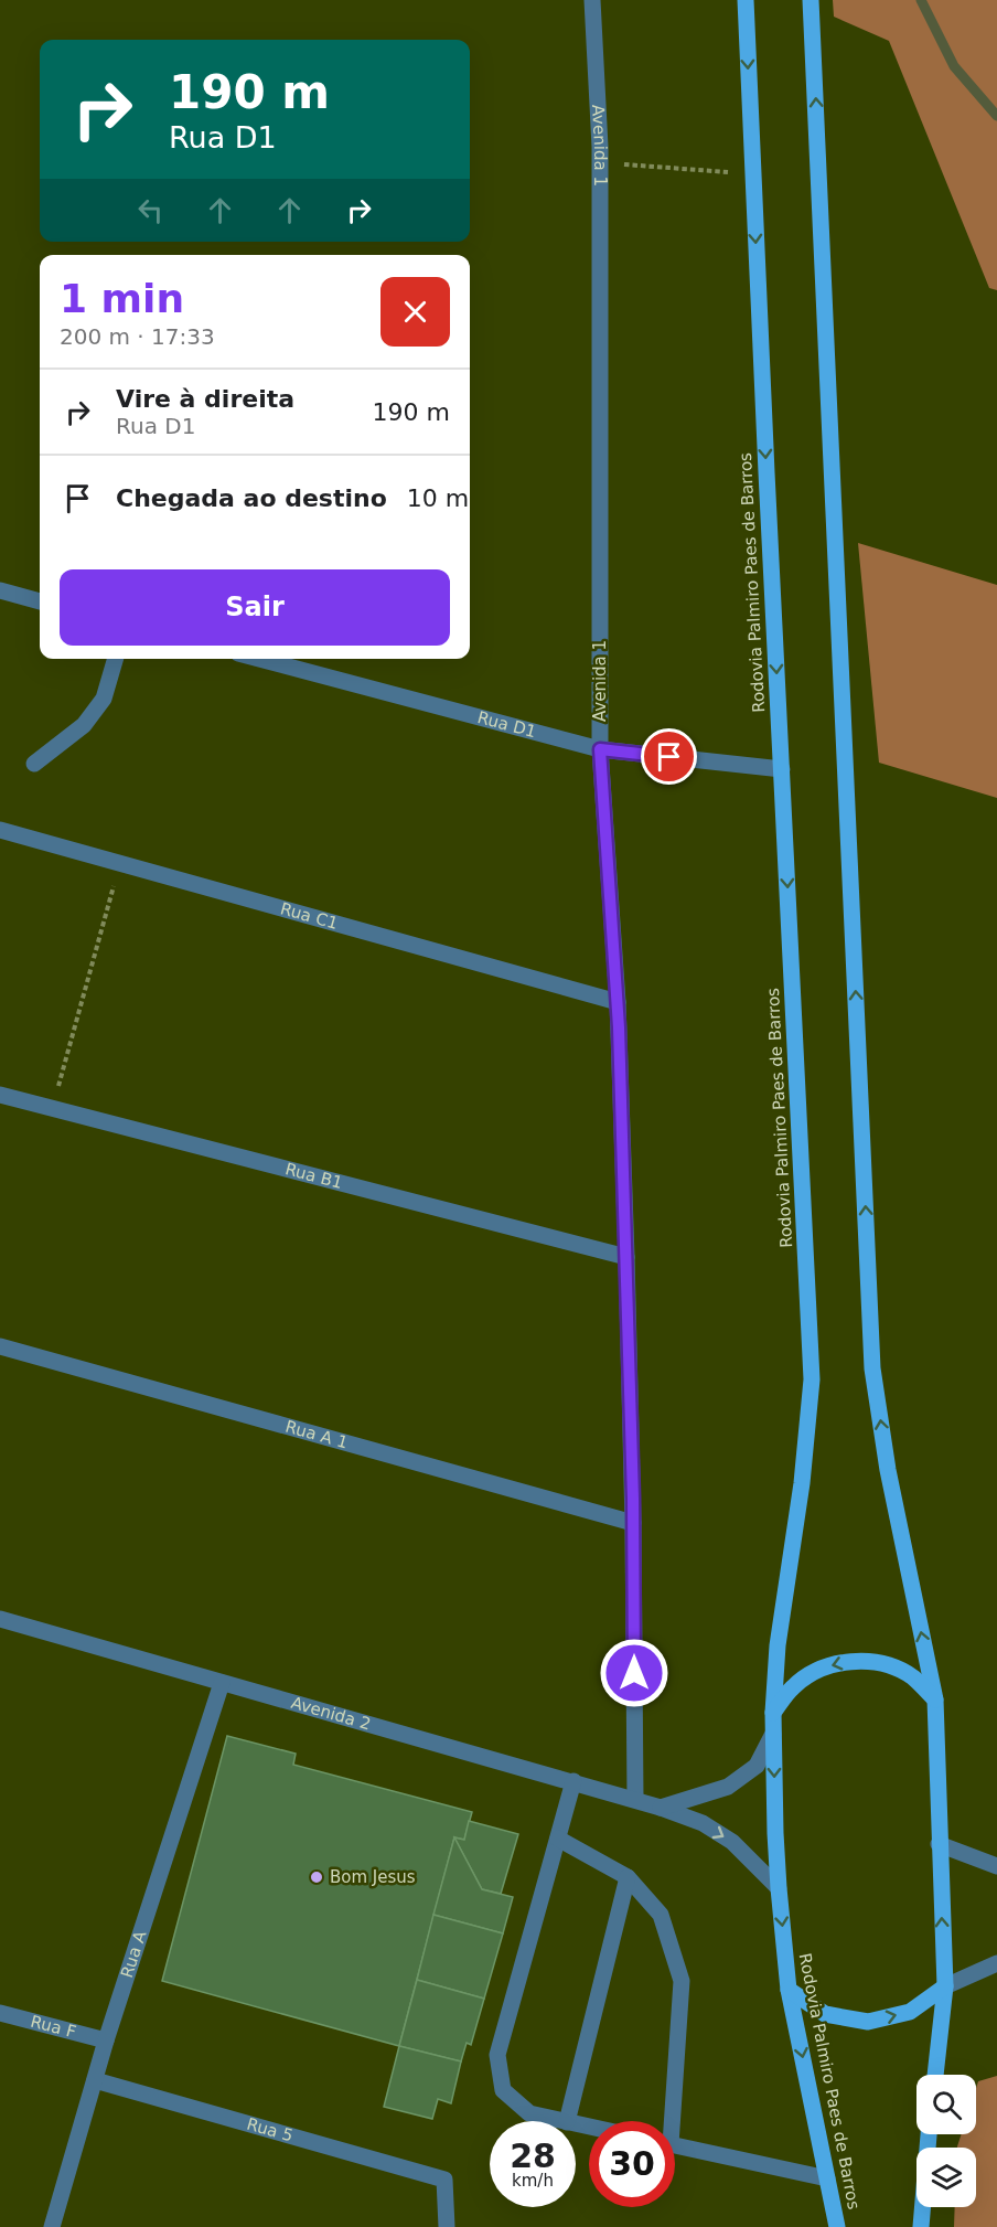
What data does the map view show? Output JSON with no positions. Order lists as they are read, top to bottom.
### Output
{
  "streets": {
    "main road": ["Rodovia Palmiro Paes de Barros"],
    "street": [
      "Avenida 1",
      "Rua D1",
      "Rua C1",
      "Rua B1",
      "Rua A 1",
      "Avenida 2",
      "Rua A",
      "Rua F",
      "Rua 5"
    ]
  },
  "crossings": [
    ["Avenida 1", "Rua D1"],
    ["Avenida 1", "Rua C1"],
    ["Avenida 1", "Rua B1"],
    ["Avenida 1", "Rua A 1"],
    ["Avenida 1", "Avenida 2"],
    ["Rodovia Palmiro Paes de Barros", "Rua D1"],
    ["Rodovia Palmiro Paes de Barros", "Avenida 2"],
    ["Avenida 2", "Rua A"],
    ["Rua A", "Rua F"],
    ["Rua A", "Rua 5"]
  ],
  "places": ["Bom Jesus"],
  "page": {
    "turn": ["190 m", "Rua D1"],
    "heading": ["1 min", "200 m · 17:33"],
    "list": [
      {
        "name": "Vire à direita",
        "note": "Rua D1",
        "value": "190 m"
      },
      {
        "name": "Chegada ao destino",
        "value": "10 m"
      }
    ],
    "buttons": "Sair",
    "speed": "28 km/h",
    "limit": "30"
  }
}
